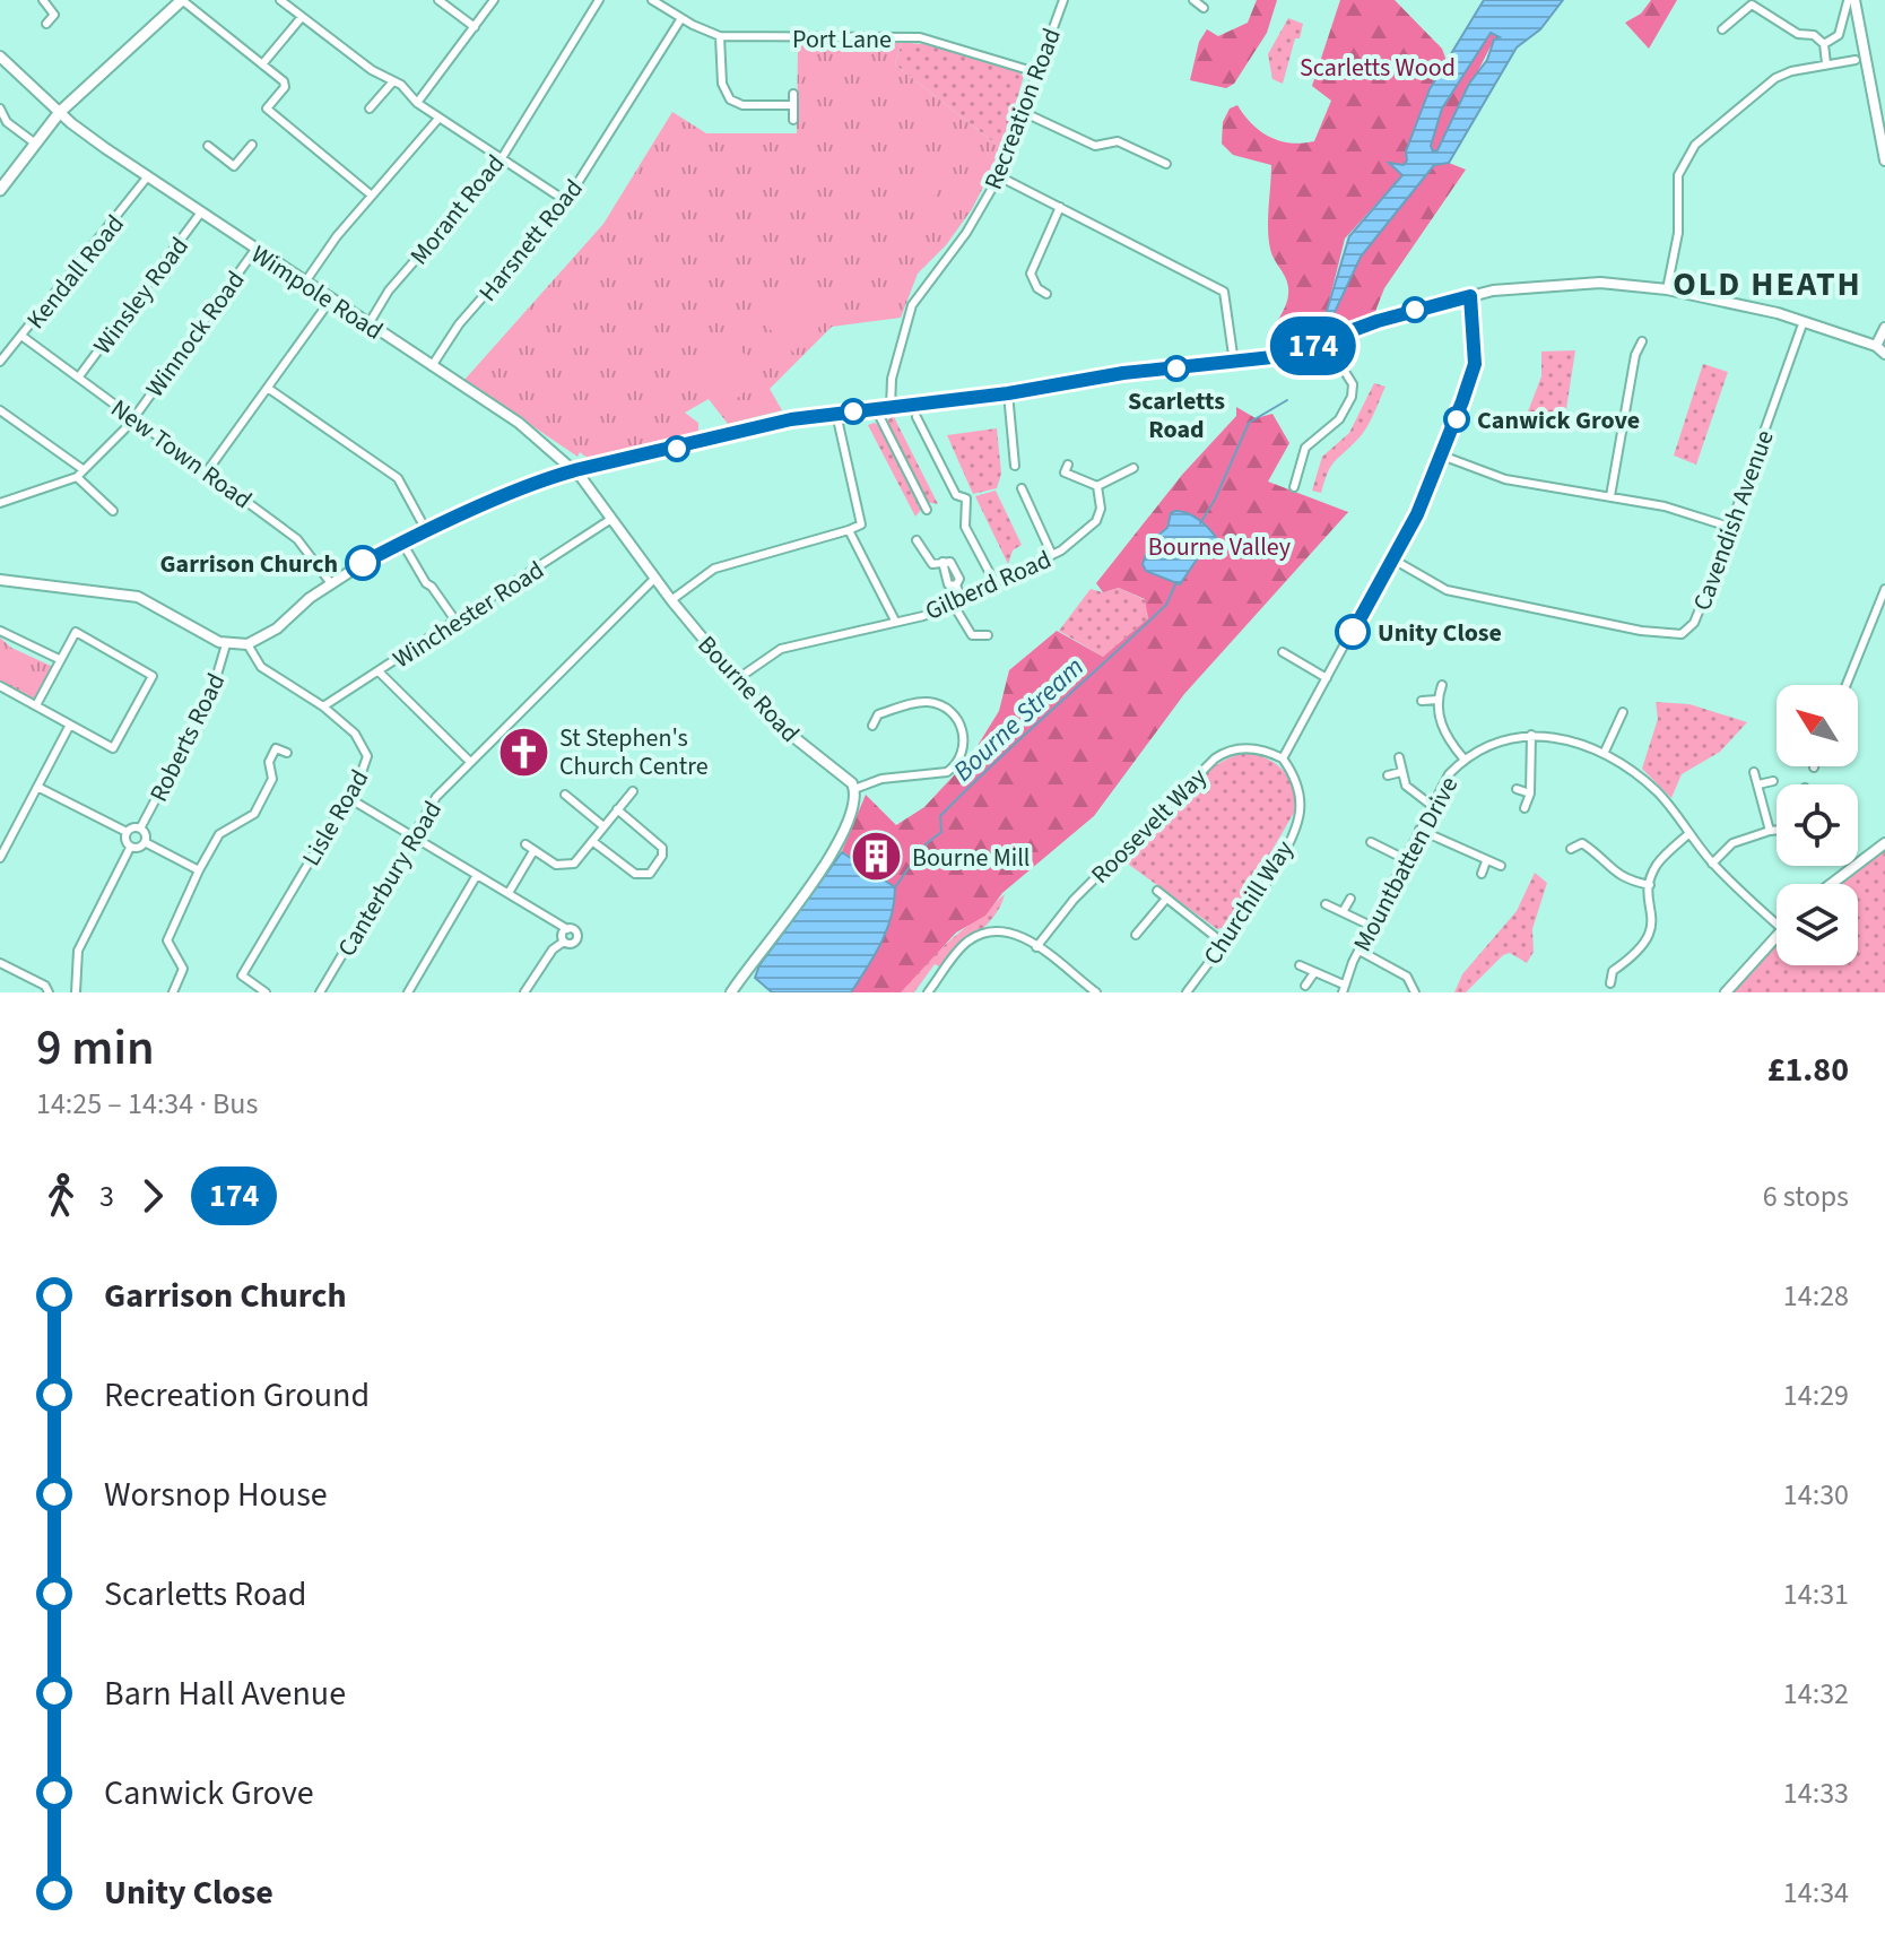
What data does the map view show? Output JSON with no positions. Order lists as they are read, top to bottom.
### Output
{
  "streets": {
    "street": [
      "Port Lane",
      "Recreation Road",
      "Morant Road",
      "Harsnett Road",
      "Kendall Road",
      "Wimpole Road",
      "Winsley Road",
      "Winnock Road",
      "New Town Road",
      "Cavendish Avenue",
      "Gilberd Road",
      "Winchester Road",
      "Bourne Road",
      "Roberts Road",
      "Lisle Road",
      "Roosevelt Way",
      "Mountbatten Drive",
      "Canterbury Road",
      "Churchill Way"
    ]
  },
  "crossings": [
    ["Port Lane", "Recreation Road"],
    ["Port Lane", "Harsnett Road"],
    ["Morant Road", "Wimpole Road"],
    ["Harsnett Road", "Wimpole Road"],
    ["Kendall Road", "Wimpole Road"],
    ["Kendall Road", "New Town Road"],
    ["Wimpole Road", "Winsley Road"],
    ["Wimpole Road", "Winnock Road"],
    ["Wimpole Road", "Bourne Road"],
    ["Winsley Road", "New Town Road"],
    ["Winnock Road", "New Town Road"],
    ["Gilberd Road", "Bourne Road"],
    ["Winchester Road", "Bourne Road"],
    ["Winchester Road", "Lisle Road"],
    ["Bourne Road", "Canterbury Road"],
    ["Roosevelt Way", "Churchill Way"]
  ],
  "districts": ["OLD HEATH"],
  "water": ["Bourne Stream"],
  "parks": ["Scarletts Wood", "Bourne Valley"],
  "places": {
    "other": [
      "Scarletts Road",
      "Canwick Grove",
      "Garrison Church",
      "Unity Close"
    ],
    "church": ["St Stephen's Church Centre"],
    "building": ["Bourne Mill"]
  },
  "lines": ["bus line 174"],
  "north": "top left",
  "page": {
    "on_map": "174",
    "heading": ["9 min", "14:25 – 14:34 · Bus", "£1.80"],
    "legs": ["3", "174", "6 stops"],
    "list": [
      {
        "name": "Garrison Church",
        "value": "14:28"
      },
      {
        "name": "Recreation Ground",
        "value": "14:29"
      },
      {
        "name": "Worsnop House",
        "value": "14:30"
      },
      {
        "name": "Scarletts Road",
        "value": "14:31"
      },
      {
        "name": "Barn Hall Avenue",
        "value": "14:32"
      },
      {
        "name": "Canwick Grove",
        "value": "14:33"
      },
      {
        "name": "Unity Close",
        "value": "14:34"
      }
    ]
  }
}
